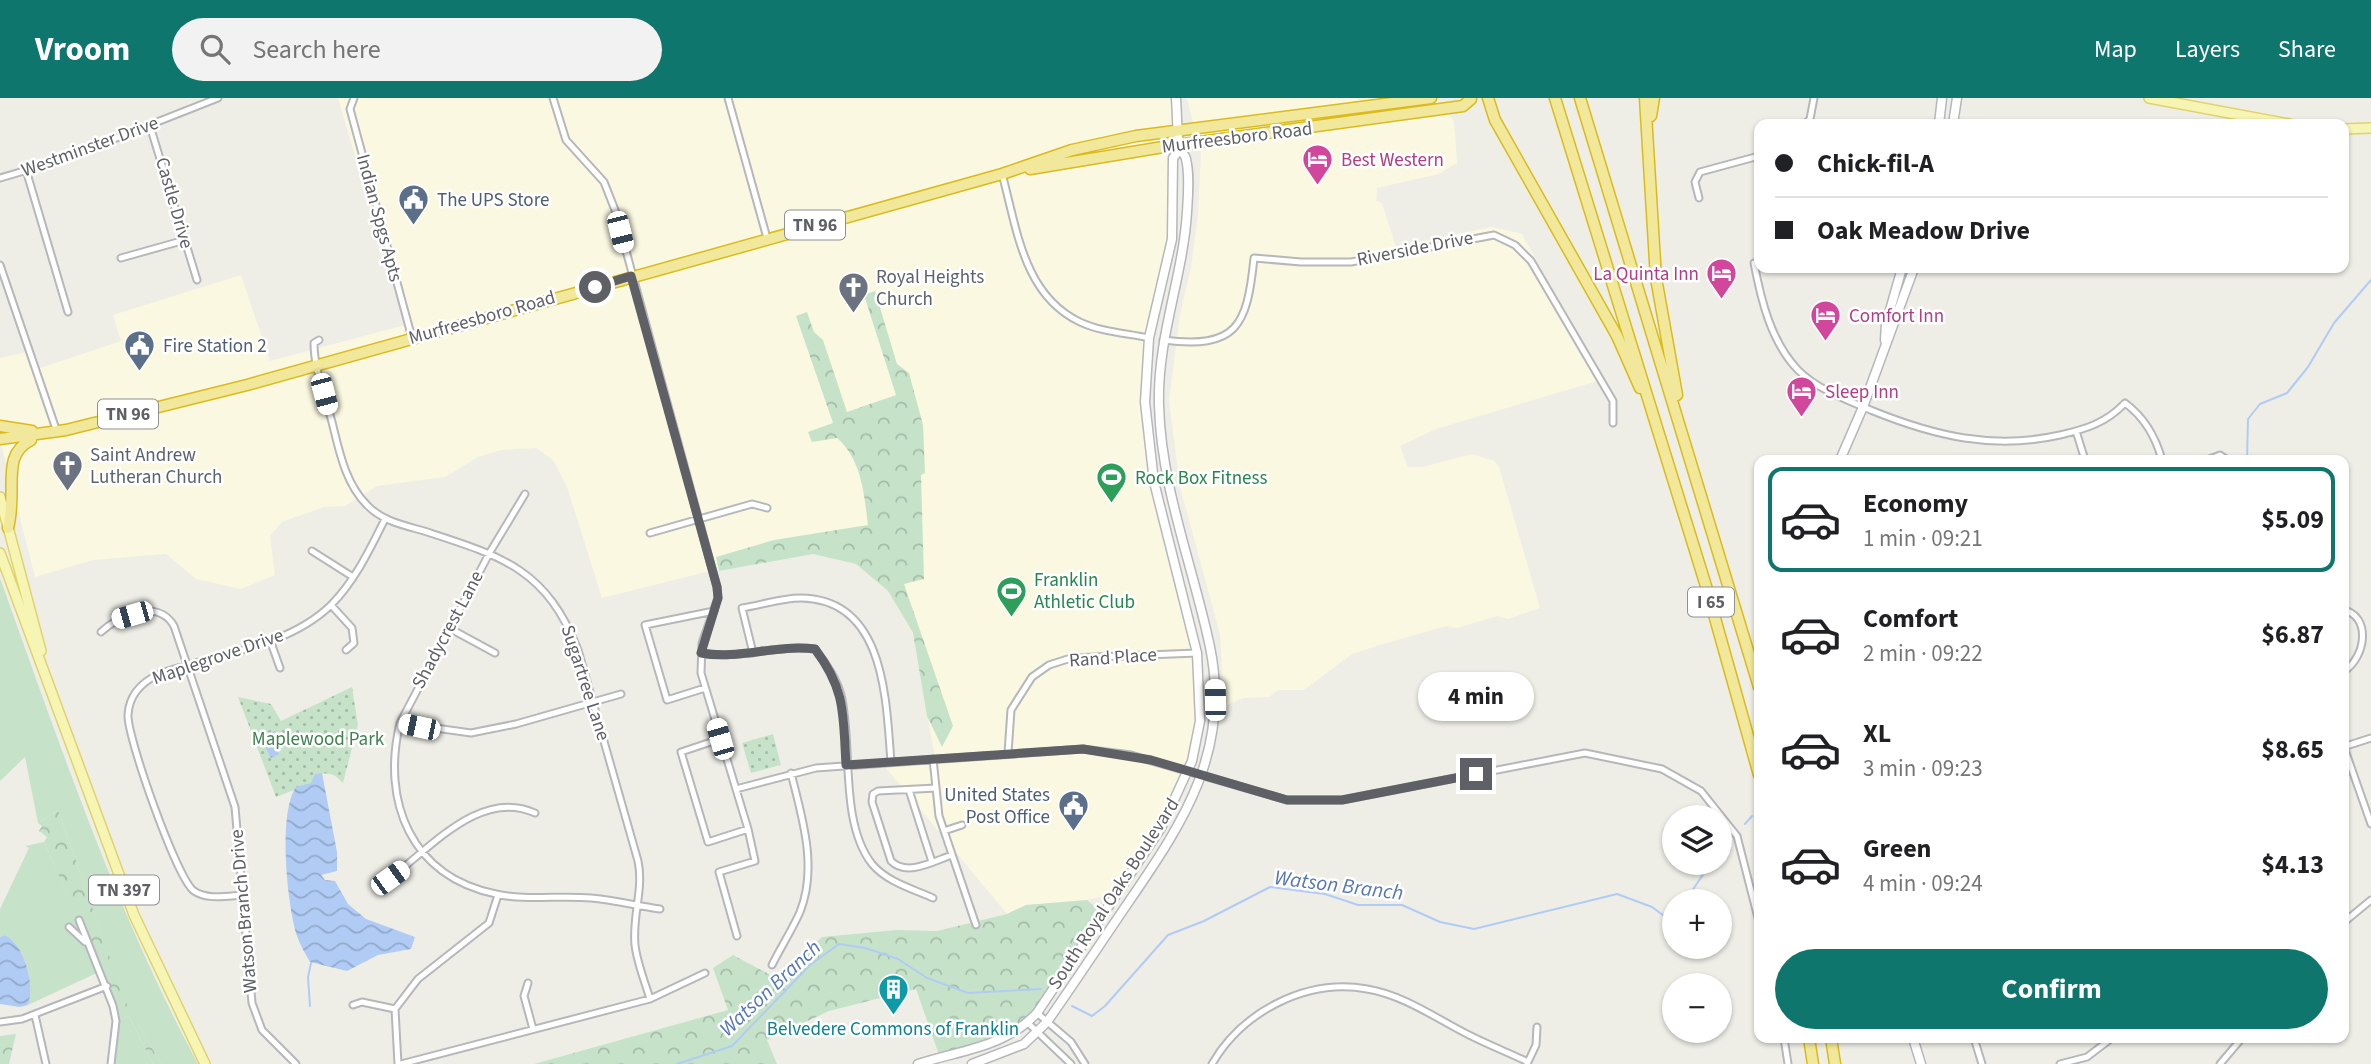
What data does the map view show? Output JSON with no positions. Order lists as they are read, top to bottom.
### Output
{
  "streets": {
    "highway": ["Murfreesboro Road", "TN 96", "I 65"],
    "main road": ["TN 397", "South Royal Oaks Boulevard"],
    "street": [
      "Westminster Drive",
      "Castle Drive",
      "Indian Spgs Apts",
      "Riverside Drive",
      "Shadycrest Lane",
      "Maplegrove Drive",
      "Rand Place",
      "Sugartree Lane",
      "Watson Branch Drive"
    ]
  },
  "crossings": [
    ["Murfreesboro Road", "Indian Spgs Apts"],
    ["Murfreesboro Road", "Sugartree Lane"],
    ["Murfreesboro Road", "South Royal Oaks Boulevard"],
    ["Westminster Drive", "Castle Drive"],
    ["Riverside Drive", "South Royal Oaks Boulevard"],
    ["Shadycrest Lane", "Sugartree Lane"],
    ["Maplegrove Drive", "Sugartree Lane"],
    ["Maplegrove Drive", "Watson Branch Drive"],
    ["Rand Place", "South Royal Oaks Boulevard"]
  ],
  "water": ["Watson Branch"],
  "parks": ["Maplewood Park"],
  "places": {
    "hotel": [
      "Best Western",
      "La Quinta Inn",
      "Comfort Inn",
      "Sleep Inn"
    ],
    "public building": ["The UPS Store", "Fire Station 2", "United States Post Office"],
    "church": ["Royal Heights Church", "Saint Andrew Lutheran Church"],
    "sports": ["Rock Box Fitness", "Franklin Athletic Club"],
    "building": ["Belvedere Commons of Franklin"]
  },
  "page": {
    "header": "Vroom",
    "search": "Search here",
    "nav": ["Map", "Layers", "Share"],
    "banner": ["Chick-fil-A", "Oak Meadow Drive"],
    "list": [
      {
        "name": "Economy",
        "note": "1 min · 09:21",
        "value": "$5.09"
      },
      {
        "name": "Comfort",
        "note": "2 min · 09:22",
        "value": "$6.87"
      },
      {
        "name": "XL",
        "note": "3 min · 09:23",
        "value": "$8.65"
      },
      {
        "name": "Green",
        "note": "4 min · 09:24",
        "value": "$4.13"
      }
    ],
    "bubble": "4 min",
    "map_buttons": ["+", "−"],
    "buttons": "Confirm"
  }
}
